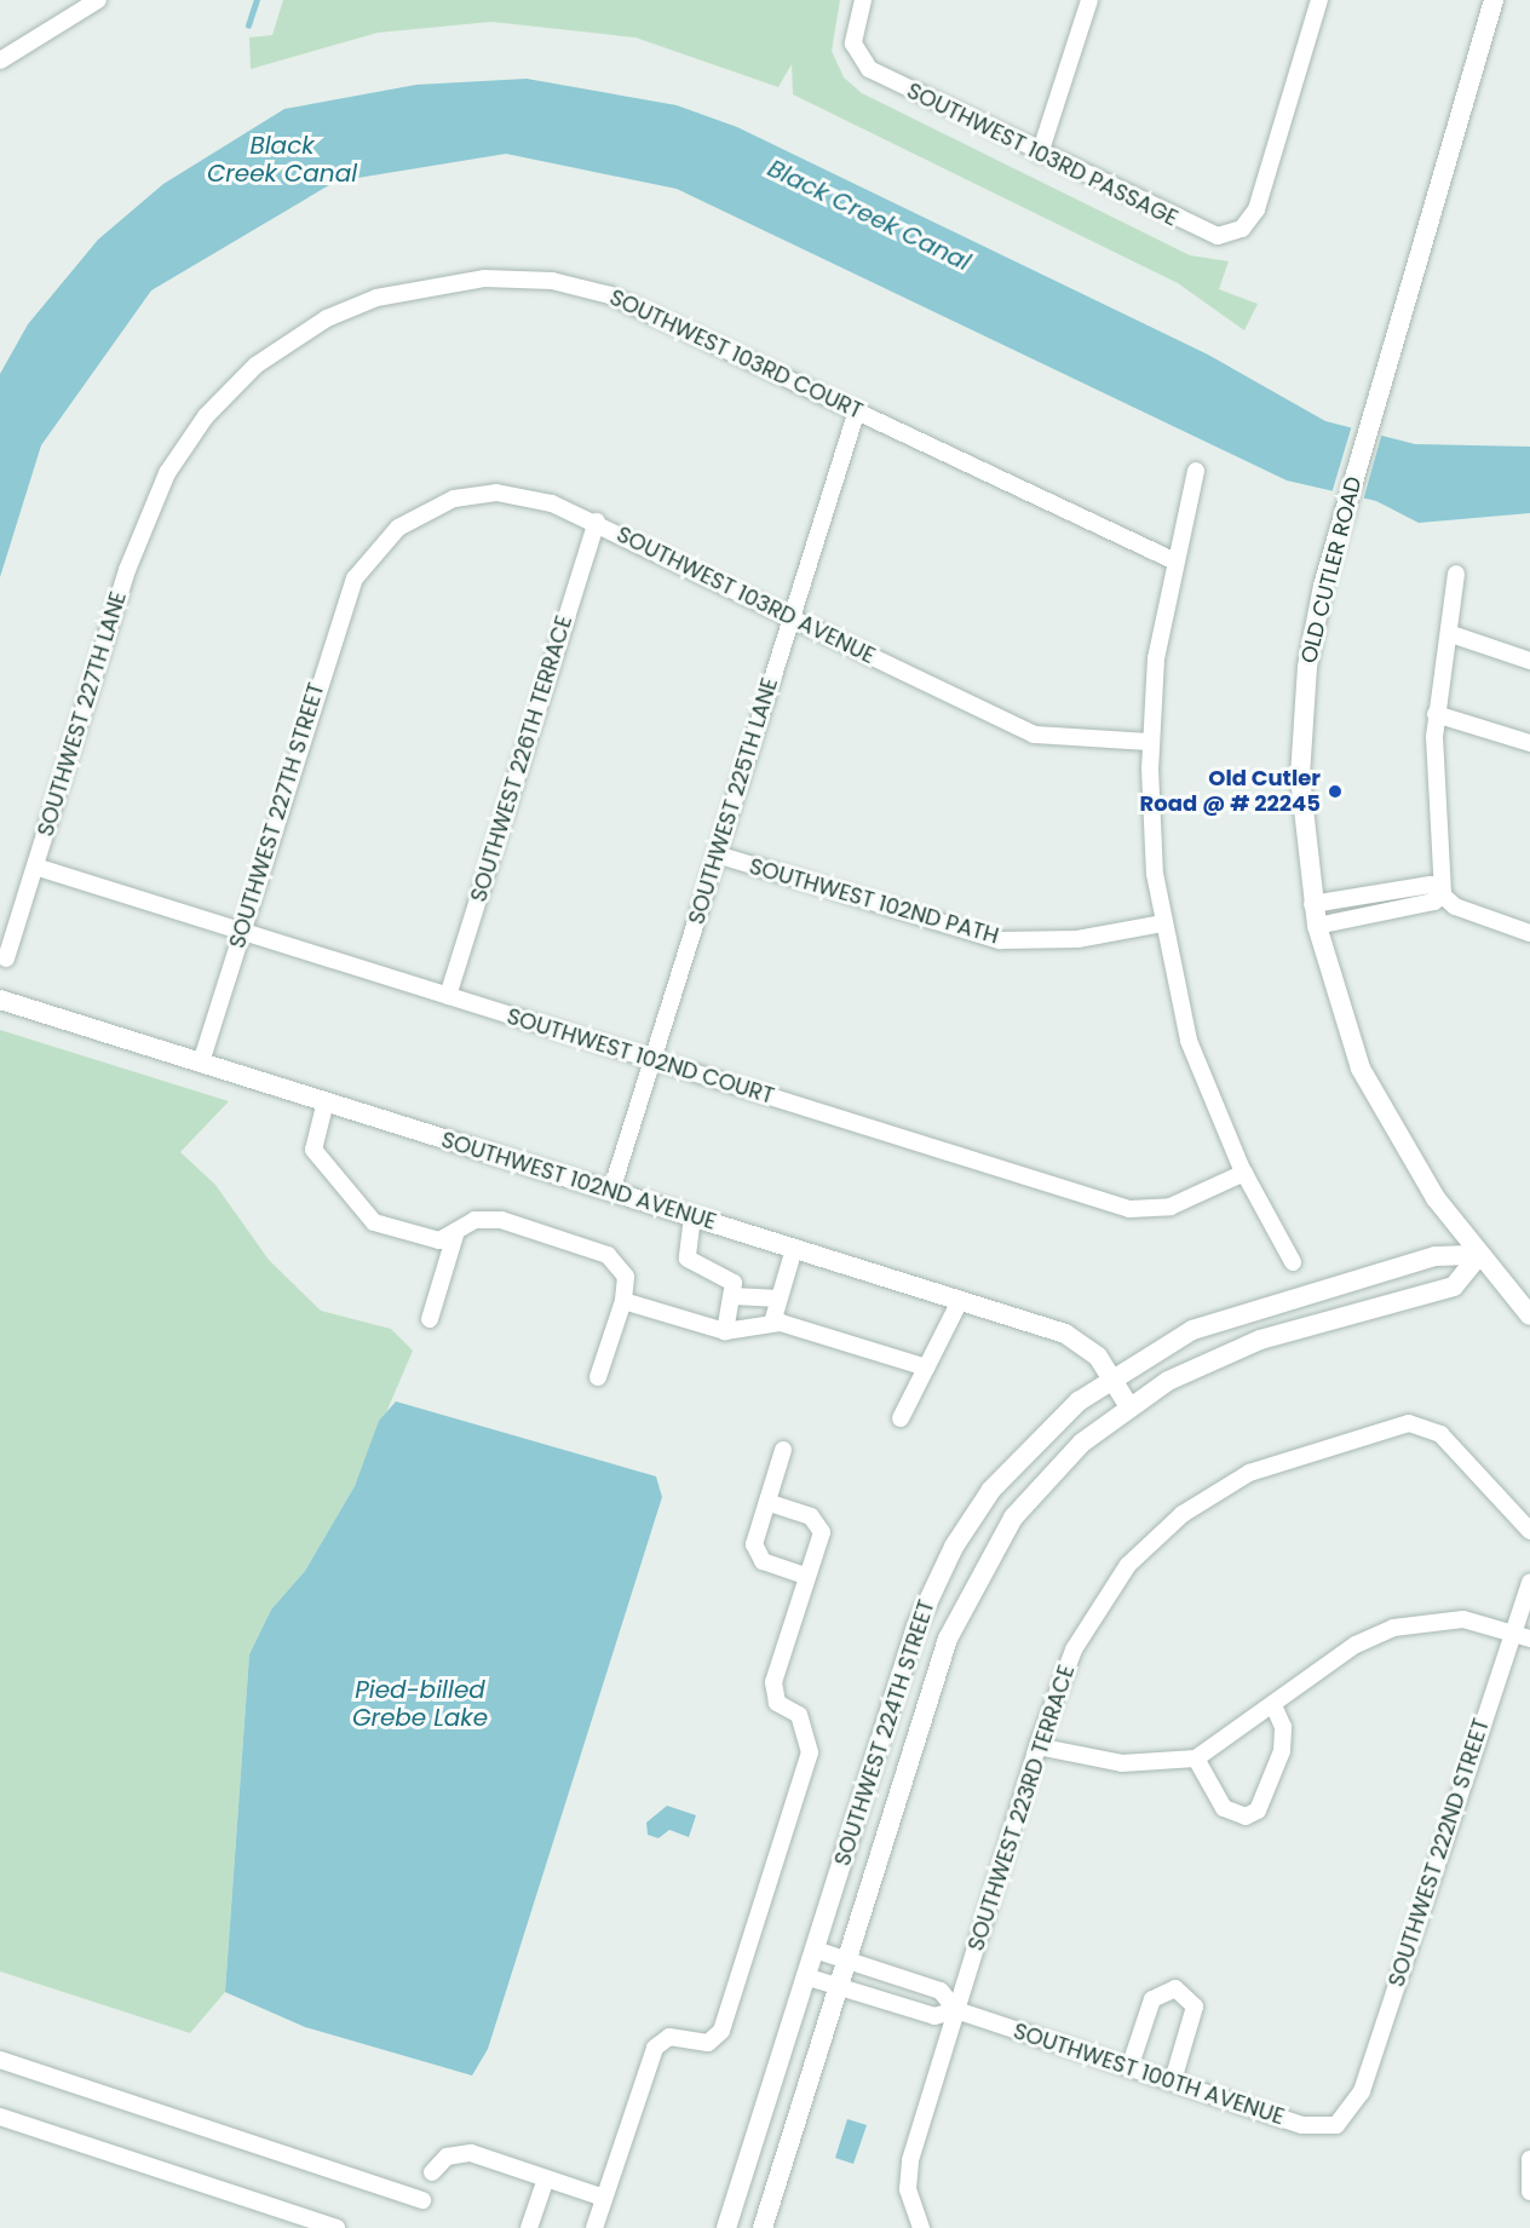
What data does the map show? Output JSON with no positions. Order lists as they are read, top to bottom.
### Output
{
  "streets": {
    "street": [
      "SOUTHWEST 103RD PASSAGE",
      "SOUTHWEST 103RD COURT",
      "OLD CUTLER ROAD",
      "SOUTHWEST 103RD AVENUE",
      "SOUTHWEST 227TH LANE",
      "SOUTHWEST 226TH TERRACE",
      "SOUTHWEST 225TH LANE",
      "SOUTHWEST 227TH STREET",
      "SOUTHWEST 102ND PATH",
      "SOUTHWEST 102ND COURT",
      "SOUTHWEST 102ND AVENUE",
      "SOUTHWEST 224TH STREET",
      "SOUTHWEST 223RD TERRACE",
      "SOUTHWEST 222ND STREET",
      "SOUTHWEST 100TH AVENUE"
    ]
  },
  "crossings": [
    ["SOUTHWEST 103RD COURT", "SOUTHWEST 227TH LANE"],
    ["SOUTHWEST 103RD COURT", "SOUTHWEST 225TH LANE"],
    ["OLD CUTLER ROAD", "SOUTHWEST 224TH STREET"],
    ["SOUTHWEST 103RD AVENUE", "SOUTHWEST 226TH TERRACE"],
    ["SOUTHWEST 103RD AVENUE", "SOUTHWEST 225TH LANE"],
    ["SOUTHWEST 103RD AVENUE", "SOUTHWEST 227TH STREET"],
    ["SOUTHWEST 227TH LANE", "SOUTHWEST 102ND COURT"],
    ["SOUTHWEST 226TH TERRACE", "SOUTHWEST 102ND COURT"],
    ["SOUTHWEST 225TH LANE", "SOUTHWEST 102ND PATH"],
    ["SOUTHWEST 225TH LANE", "SOUTHWEST 102ND COURT"],
    ["SOUTHWEST 225TH LANE", "SOUTHWEST 102ND AVENUE"],
    ["SOUTHWEST 227TH STREET", "SOUTHWEST 102ND COURT"],
    ["SOUTHWEST 227TH STREET", "SOUTHWEST 102ND AVENUE"],
    ["SOUTHWEST 102ND AVENUE", "SOUTHWEST 224TH STREET"],
    ["SOUTHWEST 224TH STREET", "SOUTHWEST 100TH AVENUE"],
    ["SOUTHWEST 223RD TERRACE", "SOUTHWEST 100TH AVENUE"],
    ["SOUTHWEST 222ND STREET", "SOUTHWEST 100TH AVENUE"]
  ],
  "water": ["Black Creek Canal", "Pied-billed Grebe Lake"],
  "places": ["Old Cutler Road @ # 22245"]
}
